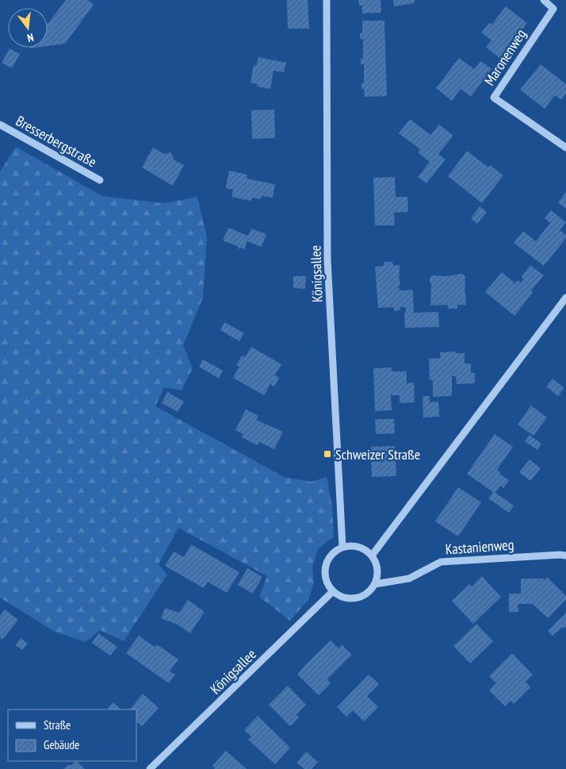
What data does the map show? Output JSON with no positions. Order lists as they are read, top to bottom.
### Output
{
  "streets": {
    "street": [
      "Maronenweg",
      "Bresserbergstraße",
      "Königsallee",
      "Kastanienweg"
    ]
  },
  "crossings": [
    ["Königsallee", "Kastanienweg"]
  ],
  "places": {
    "transit": ["Schweizer Straße"]
  },
  "legend": ["Straße", "Gebäude"],
  "north": "bottom"
}
